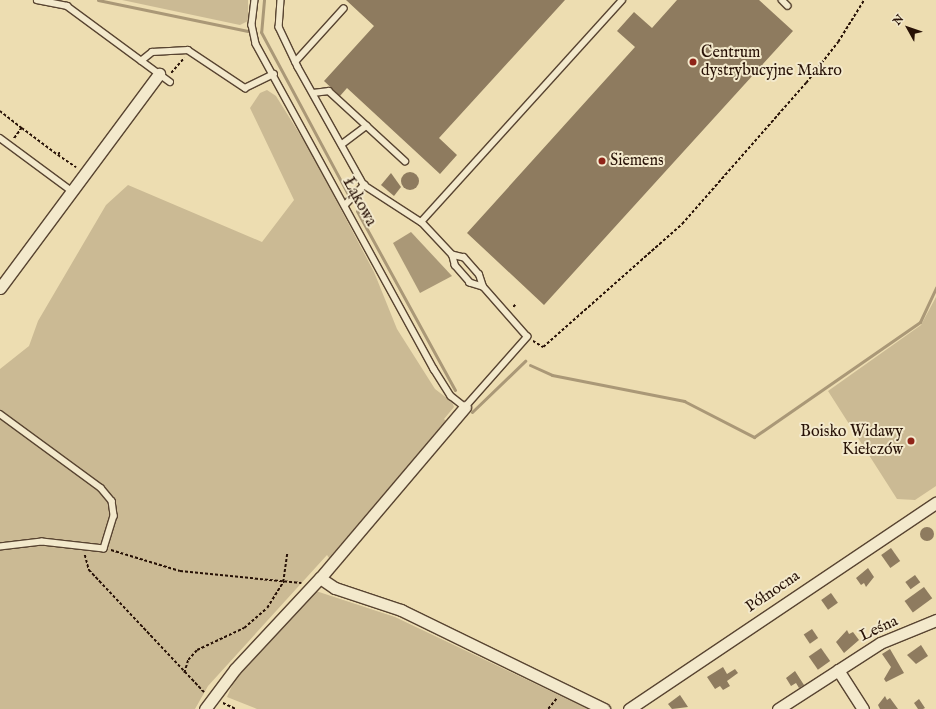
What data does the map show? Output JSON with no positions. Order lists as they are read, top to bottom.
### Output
{
  "streets": {
    "street": ["Północna", "Leśna"],
    "lane": ["Łąkowa"]
  },
  "places": ["Centrum dystrybucyjne Makro", "Siemens", "Boisko Widawy Kiełczów"],
  "north": "top left"
}
